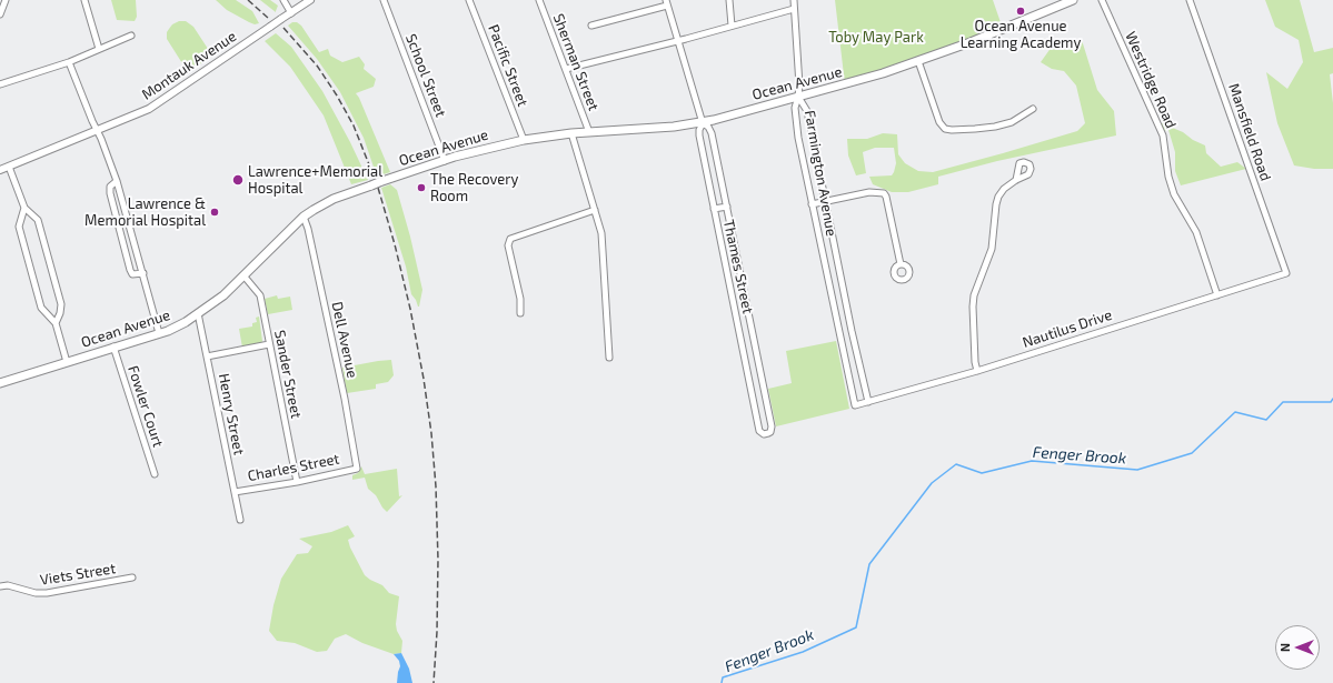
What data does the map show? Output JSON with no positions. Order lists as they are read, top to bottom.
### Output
{
  "streets": {
    "main road": ["Ocean Avenue"],
    "street": [
      "Sherman Street",
      "Montauk Avenue",
      "Pacific Street",
      "School Street",
      "Westridge Road",
      "Mansfield Road",
      "Farmington Avenue",
      "Thames Street",
      "Nautilus Drive",
      "Dell Avenue",
      "Sander Street",
      "Fowler Court",
      "Henry Street",
      "Charles Street",
      "Viets Street"
    ]
  },
  "crossings": [
    ["Sherman Street", "Ocean Avenue"],
    ["Pacific Street", "Ocean Avenue"],
    ["School Street", "Ocean Avenue"],
    ["Westridge Road", "Nautilus Drive"],
    ["Ocean Avenue", "Farmington Avenue"],
    ["Ocean Avenue", "Thames Street"],
    ["Ocean Avenue", "Dell Avenue"],
    ["Ocean Avenue", "Sander Street"],
    ["Ocean Avenue", "Fowler Court"],
    ["Ocean Avenue", "Henry Street"],
    ["Mansfield Road", "Nautilus Drive"],
    ["Farmington Avenue", "Nautilus Drive"],
    ["Dell Avenue", "Charles Street"],
    ["Sander Street", "Charles Street"],
    ["Henry Street", "Charles Street"]
  ],
  "water": ["Fenger Brook"],
  "parks": ["Toby May Park"],
  "places": [
    "Ocean Avenue Learning Academy",
    "Lawrence+Memorial Hospital",
    "The Recovery Room",
    "Lawrence & Memorial Hospital"
  ],
  "north": "left"
}
